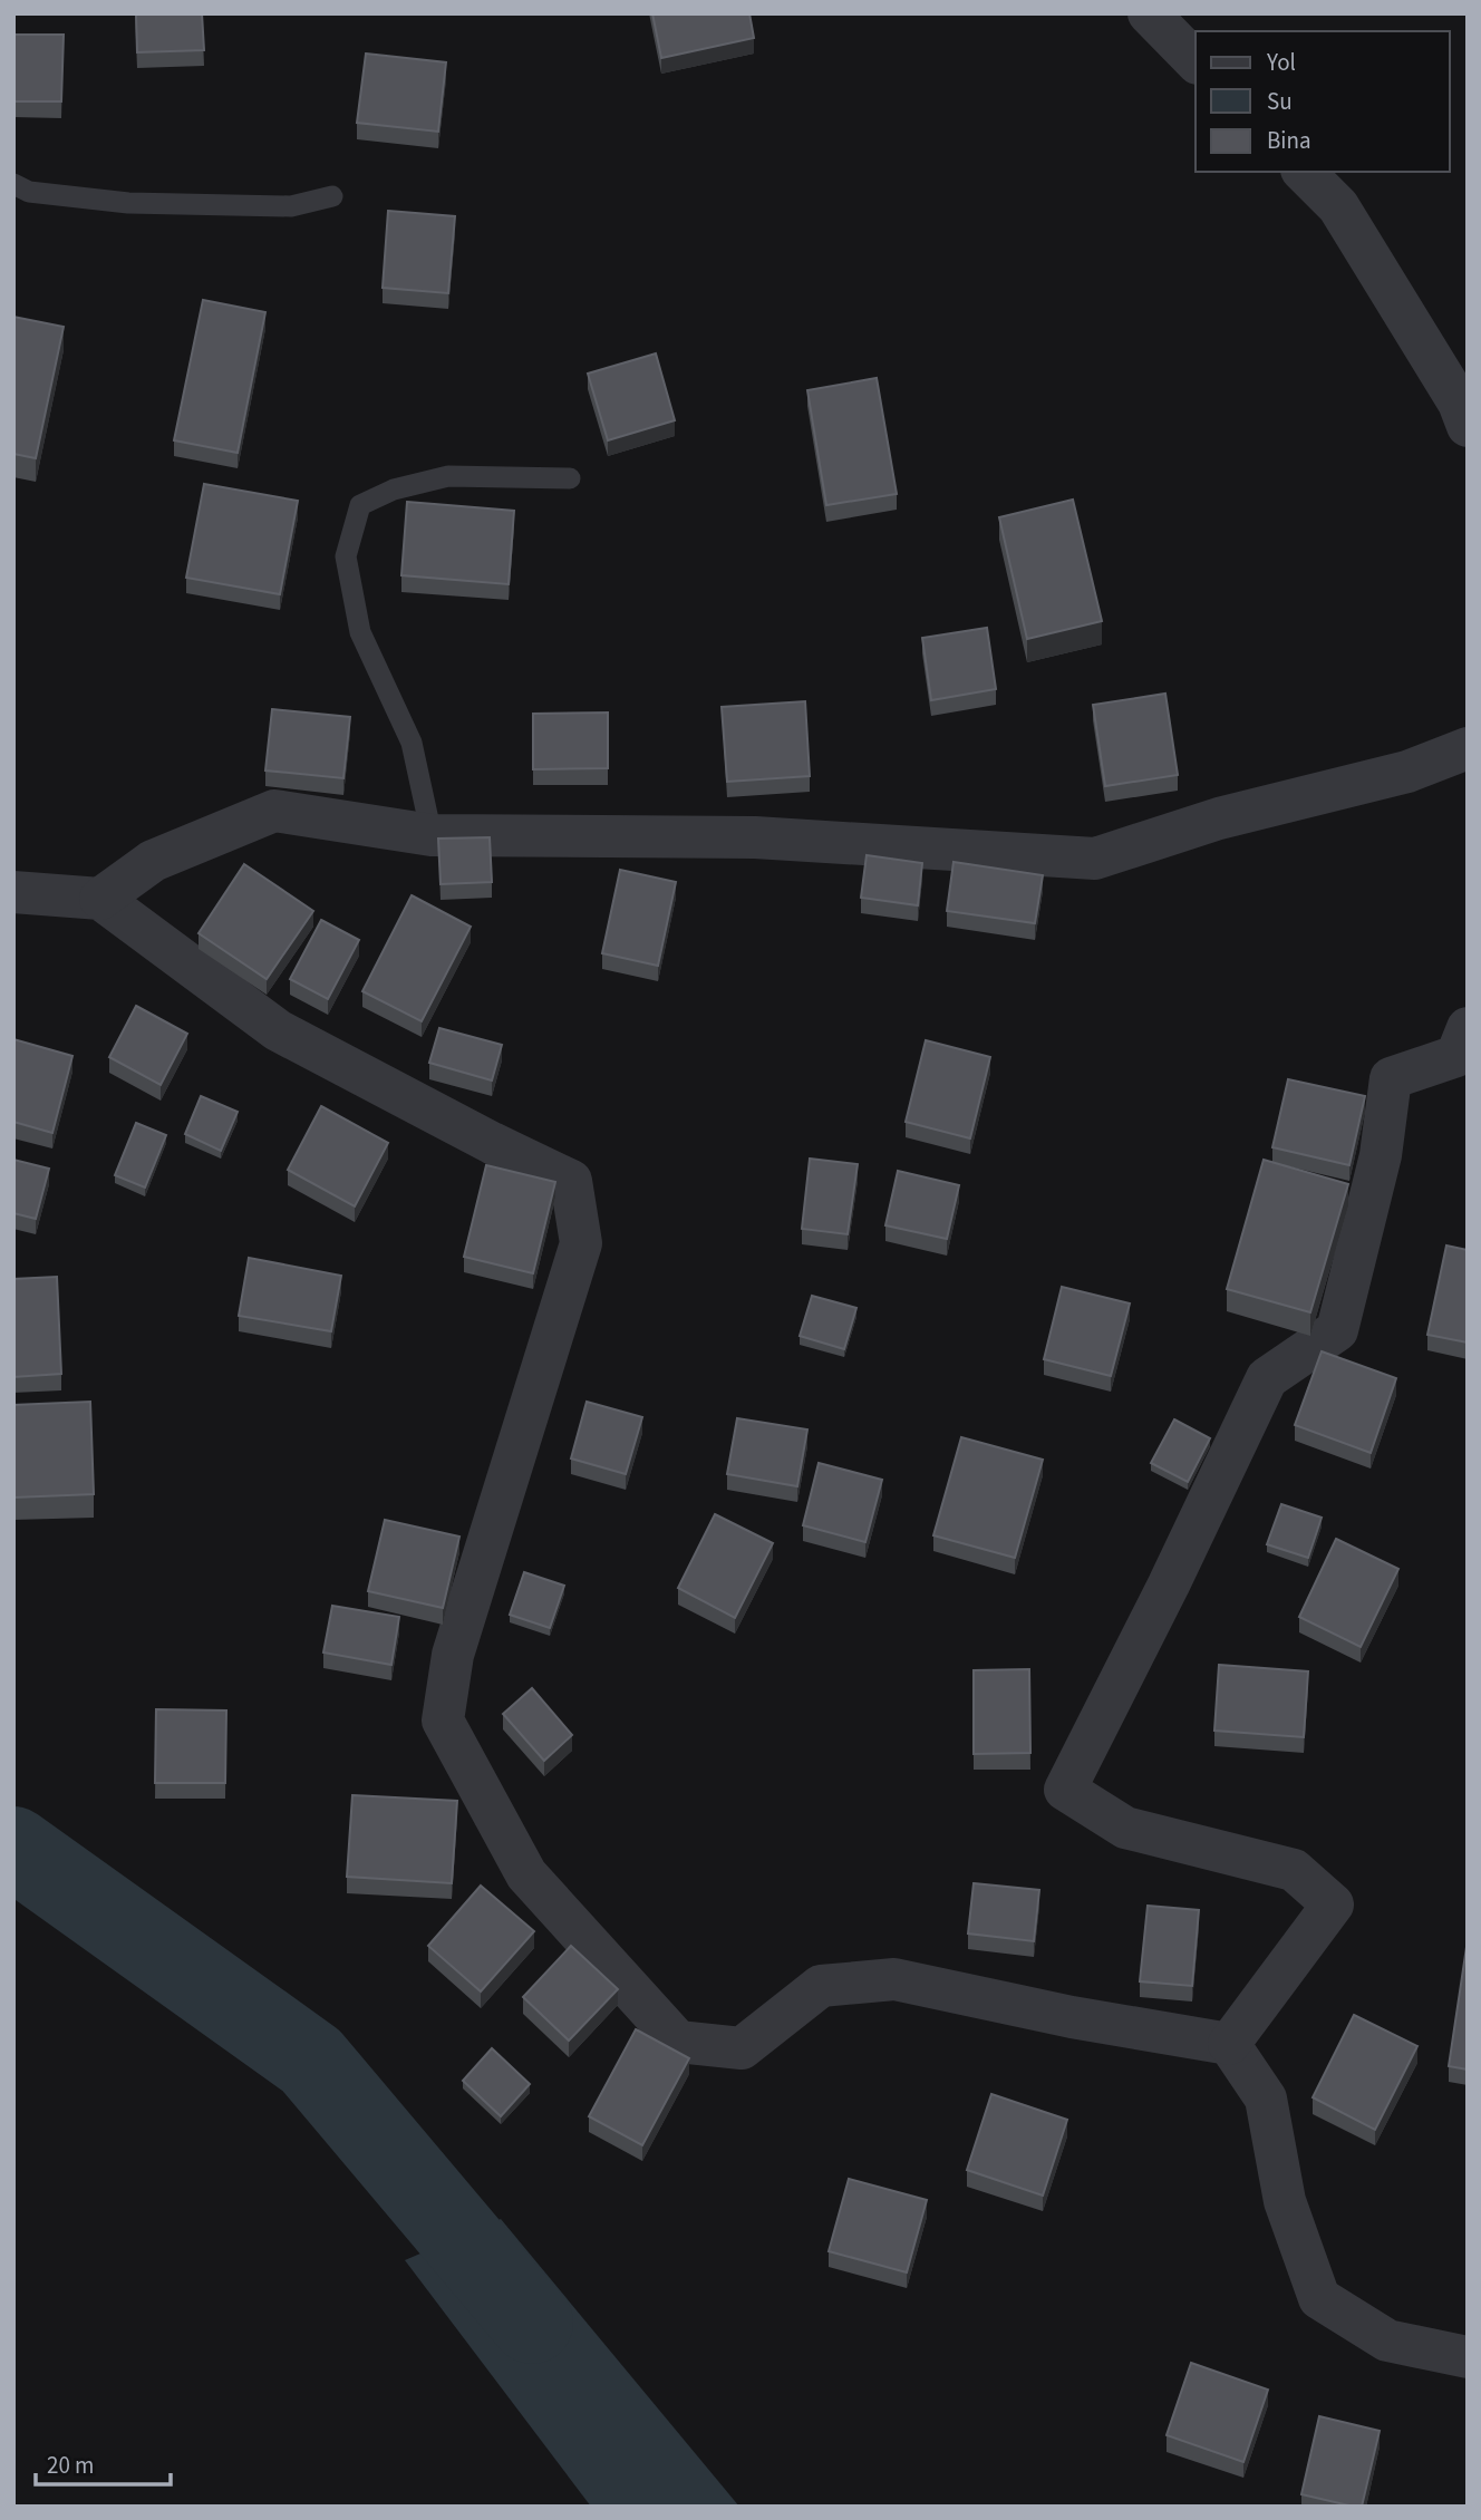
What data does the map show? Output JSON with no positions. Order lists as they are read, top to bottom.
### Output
{
  "legend": ["Yol", "Su", "Bina"],
  "scale_bar": "20 m"
}
